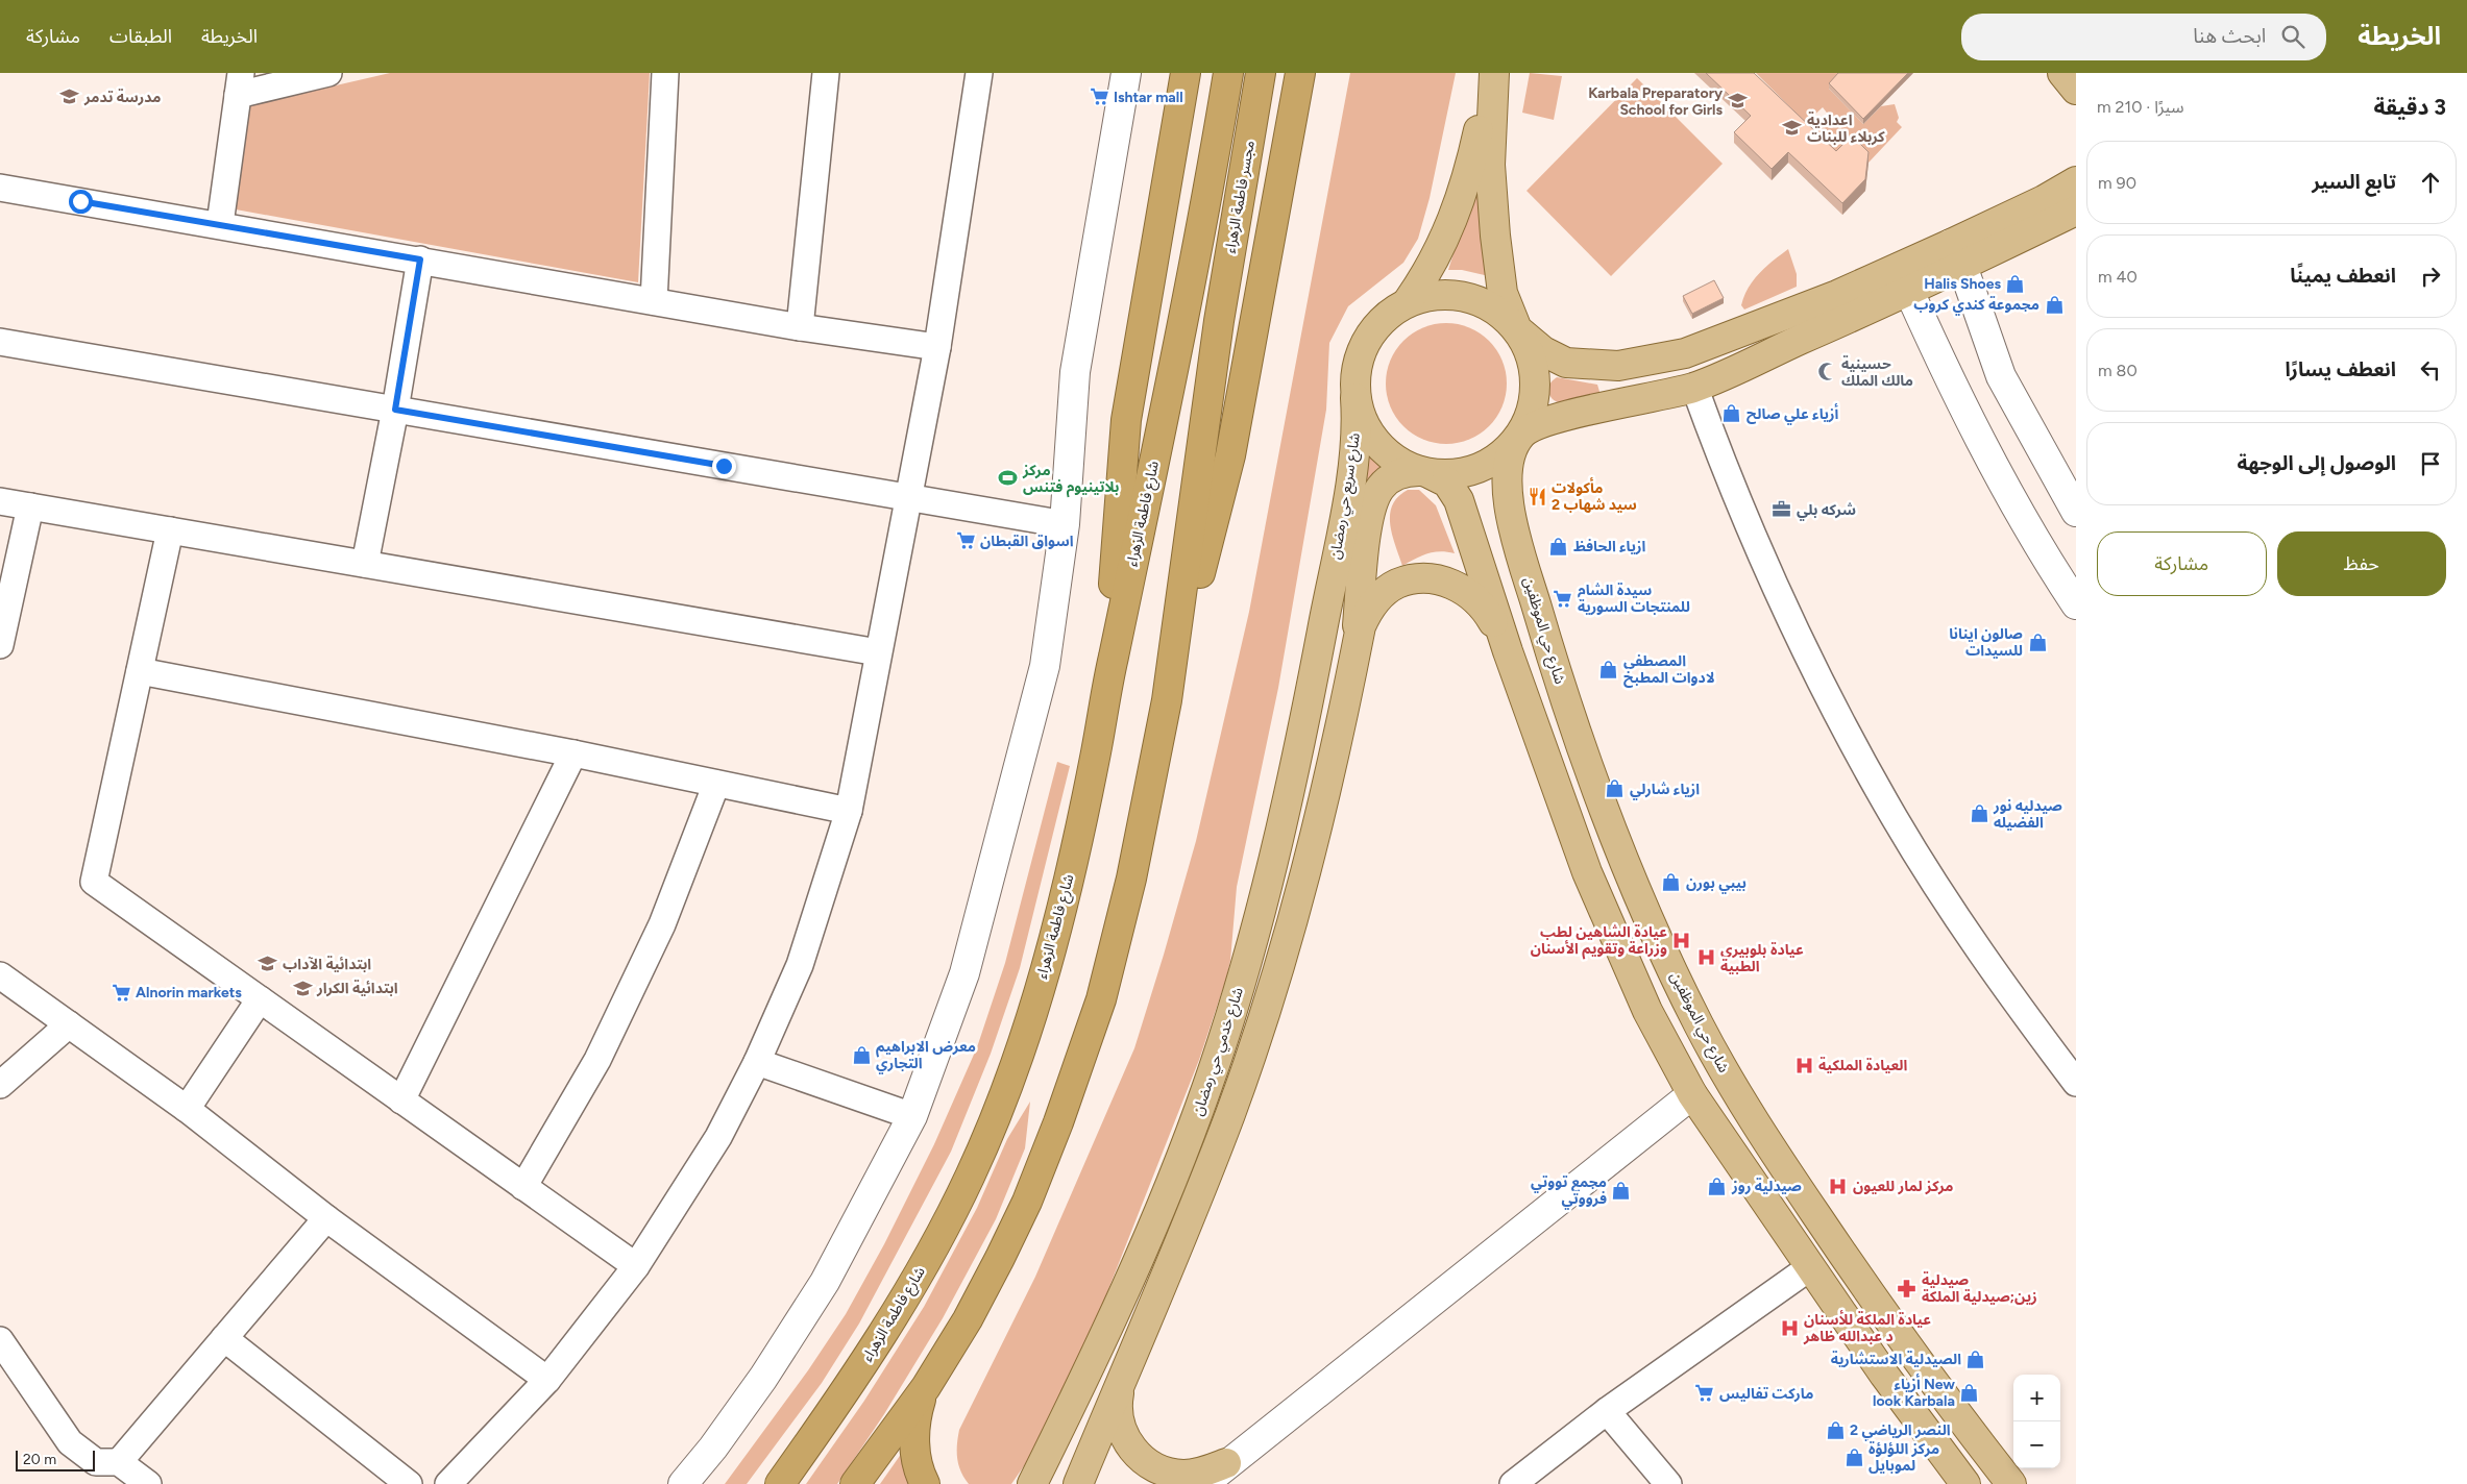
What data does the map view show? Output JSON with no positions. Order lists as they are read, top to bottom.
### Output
{
  "streets": {
    "highway": ["مجسر فاطمة الزهراء", "شارع فاطمة الزهراء"],
    "main road": ["شارع سريع حي رمضان", "شارع حي الموظفين", "شارع خدمي حي رمضان"]
  },
  "crossings": [
    ["شارع سريع حي رمضان", "شارع حي الموظفين"],
    ["شارع سريع حي رمضان", "شارع خدمي حي رمضان"]
  ],
  "places": {
    "school or university": [
      "مدرسة تدمر",
      "Karbala Preparatory School for Girls",
      "اعدادية كربلاء للبنات",
      "ابتدائية الآداب",
      "ابتدائية الكرار"
    ],
    "supermarket": [
      "Ishtar mall",
      "اسواق القبطان",
      "سيدة الشام للمنتجات السورية",
      "Alnorin markets",
      "ماركت تفاليس"
    ],
    "shop": [
      "Halis Shoes",
      "مجموعة كندي كروب",
      "أزياء علي صالح",
      "ازياء الحافظ",
      "صالون اينانا للسيدات",
      "المصطفى لادوات المطبخ",
      "ازياء شارلي",
      "صيدليه نور الفضيله",
      "بيبي بورن",
      "معرض الابراهيم التجاري",
      "صيدلية روز",
      "مجمع تووتي فرووتي",
      "الصيدلية الاستشارية",
      "أزياء New look Karbala",
      "النصر الرياضي 2",
      "مركز اللؤلؤة لموبايل"
    ],
    "mosque": ["حسينية مالك الملك"],
    "sports": ["مركز بلاتينيوم فتنس"],
    "restaurant": ["مأكولات سيد شهاب 2"],
    "office": ["شركه بلي"],
    "hospital": [
      "عيادة الشاهين لطب وزراعة وتقويم الأسنان",
      "عيادة بلوبيري الطبية",
      "العيادة الملكية",
      "مركز لمار للعيون",
      "عيادة الملكة للأسنان د عبدالله ظاهر"
    ],
    "pharmacy": ["صيدلية زين;صيدلية الملكة"]
  },
  "scale_bar": "20 m",
  "page": {
    "header": "الخريطة",
    "search": "ابحث هنا",
    "nav": ["الخريطة", "الطبقات", "مشاركة"],
    "heading": ["3 دقيقة", "سيرًا · 210 m"],
    "list": [
      ["تابع السير", "90 m"],
      ["انعطف يمينًا", "40 m"],
      ["انعطف يسارًا", "80 m"],
      "الوصول إلى الوجهة"
    ],
    "buttons": ["حفظ", "مشاركة"],
    "map_buttons": ["+", "−"],
    "scale": "20 m"
  }
}
